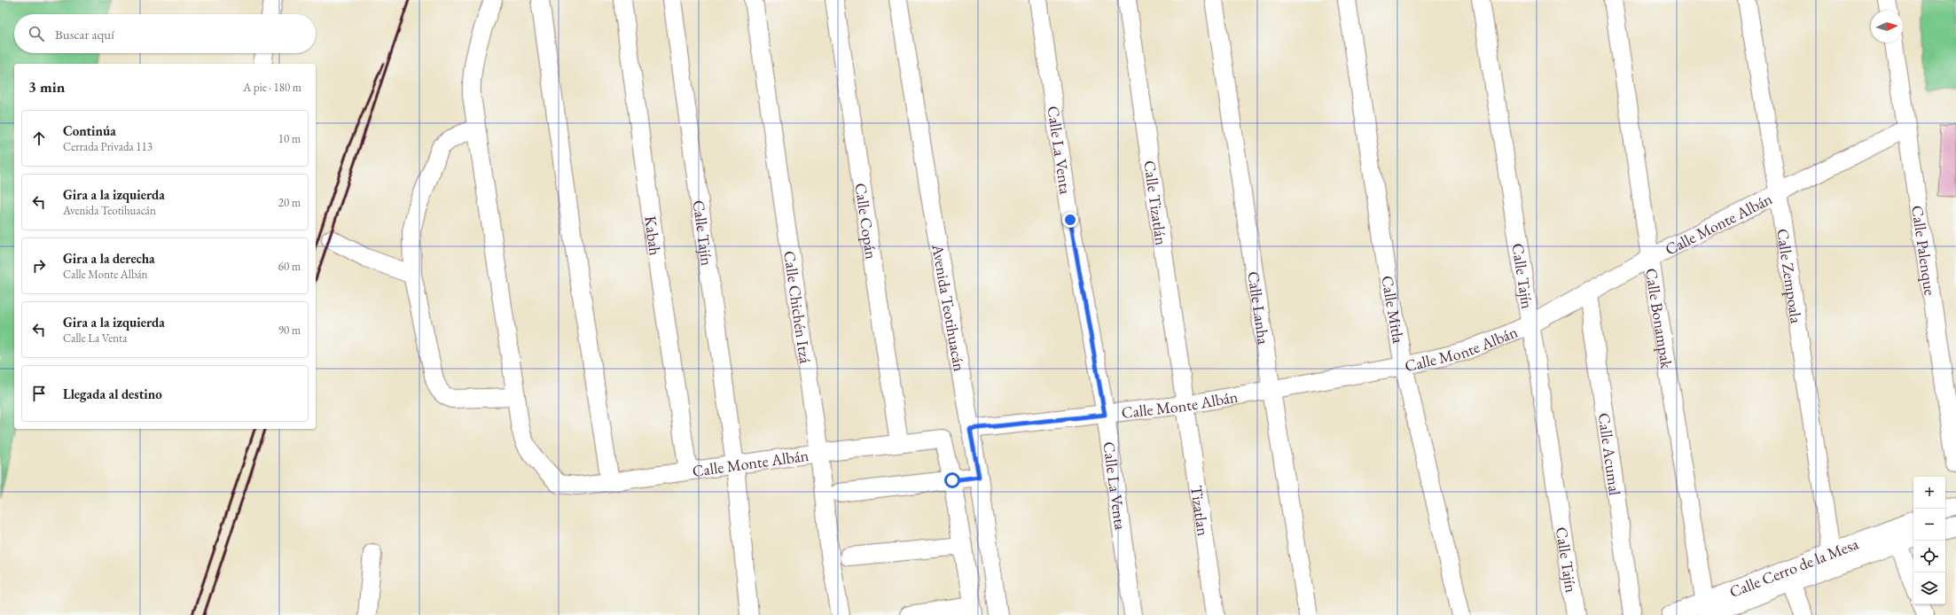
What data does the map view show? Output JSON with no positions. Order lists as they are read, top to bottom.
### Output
{
  "streets": {
    "street": [
      "Calle La Venta",
      "Calle Tizatlán",
      "Calle Copán",
      "Calle Monte Albán",
      "Calle Tajín",
      "Kabah",
      "Calle Palenque",
      "Calle Zempoala",
      "Calle Chichén Itzá",
      "Avenida Teotihuacán",
      "Calle Lanha",
      "Calle Mitla",
      "Calle Bonampak",
      "Calle Acumal",
      "Tizatlan",
      "Calle Cerro de la Mesa"
    ]
  },
  "crossings": [
    ["Calle La Venta", "Calle Monte Albán"],
    ["Calle Tizatlán", "Calle Monte Albán"],
    ["Calle Tizatlán", "Tizatlan"],
    ["Calle Copán", "Calle Monte Albán"],
    ["Calle Monte Albán", "Calle Tajín"],
    ["Calle Monte Albán", "Kabah"],
    ["Calle Monte Albán", "Calle Palenque"],
    ["Calle Monte Albán", "Calle Zempoala"],
    ["Calle Monte Albán", "Calle Chichén Itzá"],
    ["Calle Monte Albán", "Avenida Teotihuacán"],
    ["Calle Monte Albán", "Calle Lanha"],
    ["Calle Monte Albán", "Calle Mitla"],
    ["Calle Monte Albán", "Calle Bonampak"],
    ["Calle Monte Albán", "Calle Acumal"],
    ["Calle Monte Albán", "Tizatlan"],
    ["Calle Zempoala", "Calle Cerro de la Mesa"],
    ["Calle Bonampak", "Calle Cerro de la Mesa"]
  ],
  "north": "right",
  "page": {
    "search": "Buscar aquí",
    "heading": ["3 min", "A pie · 180 m"],
    "list": [
      ["Continúa", "Cerrada Privada 113", "10 m"],
      ["Gira a la izquierda", "Avenida Teotihuacán", "20 m"],
      ["Gira a la derecha", "Calle Monte Albán", "60 m"],
      ["Gira a la izquierda", "Calle La Venta", "90 m"],
      "Llegada al destino"
    ],
    "map_buttons": ["+", "−"]
  }
}
